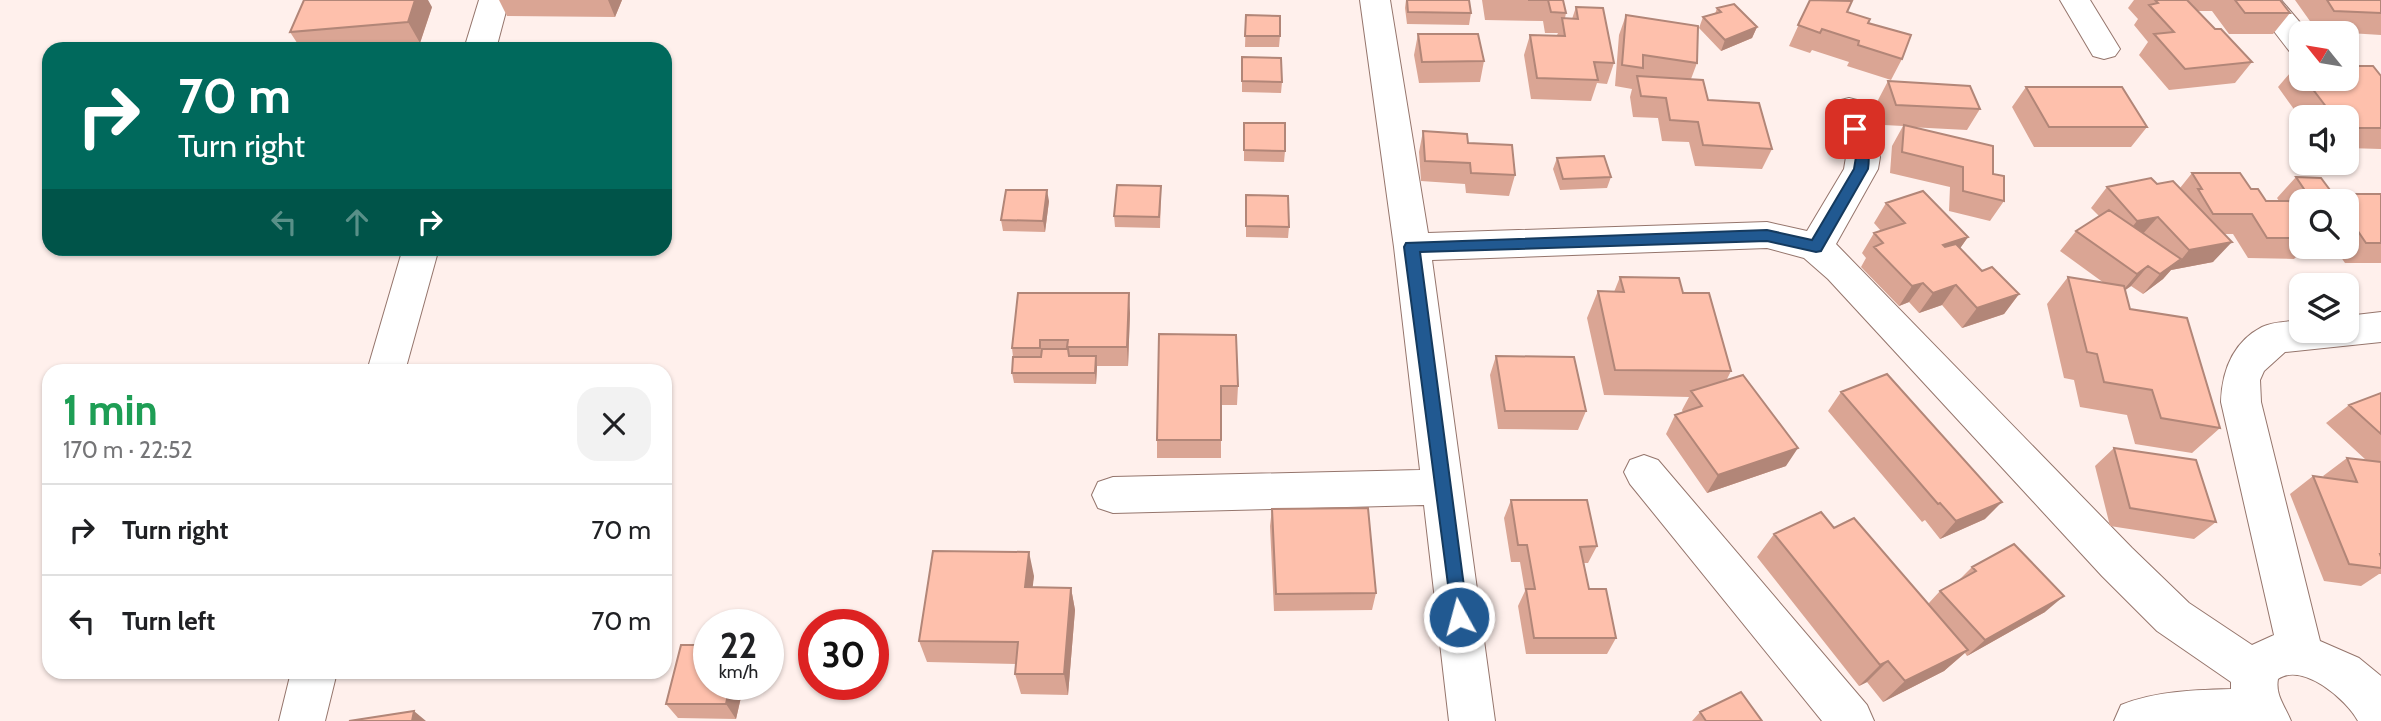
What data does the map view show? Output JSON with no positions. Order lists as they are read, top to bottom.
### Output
{
  "north": "top left",
  "page": {
    "turn": ["70 m", "Turn right"],
    "heading": ["1 min", "170 m · 22:52"],
    "list": [
      {
        "name": "Turn right",
        "value": "70 m"
      },
      {
        "name": "Turn left",
        "value": "70 m"
      }
    ],
    "speed": "22 km/h",
    "limit": "30"
  }
}
